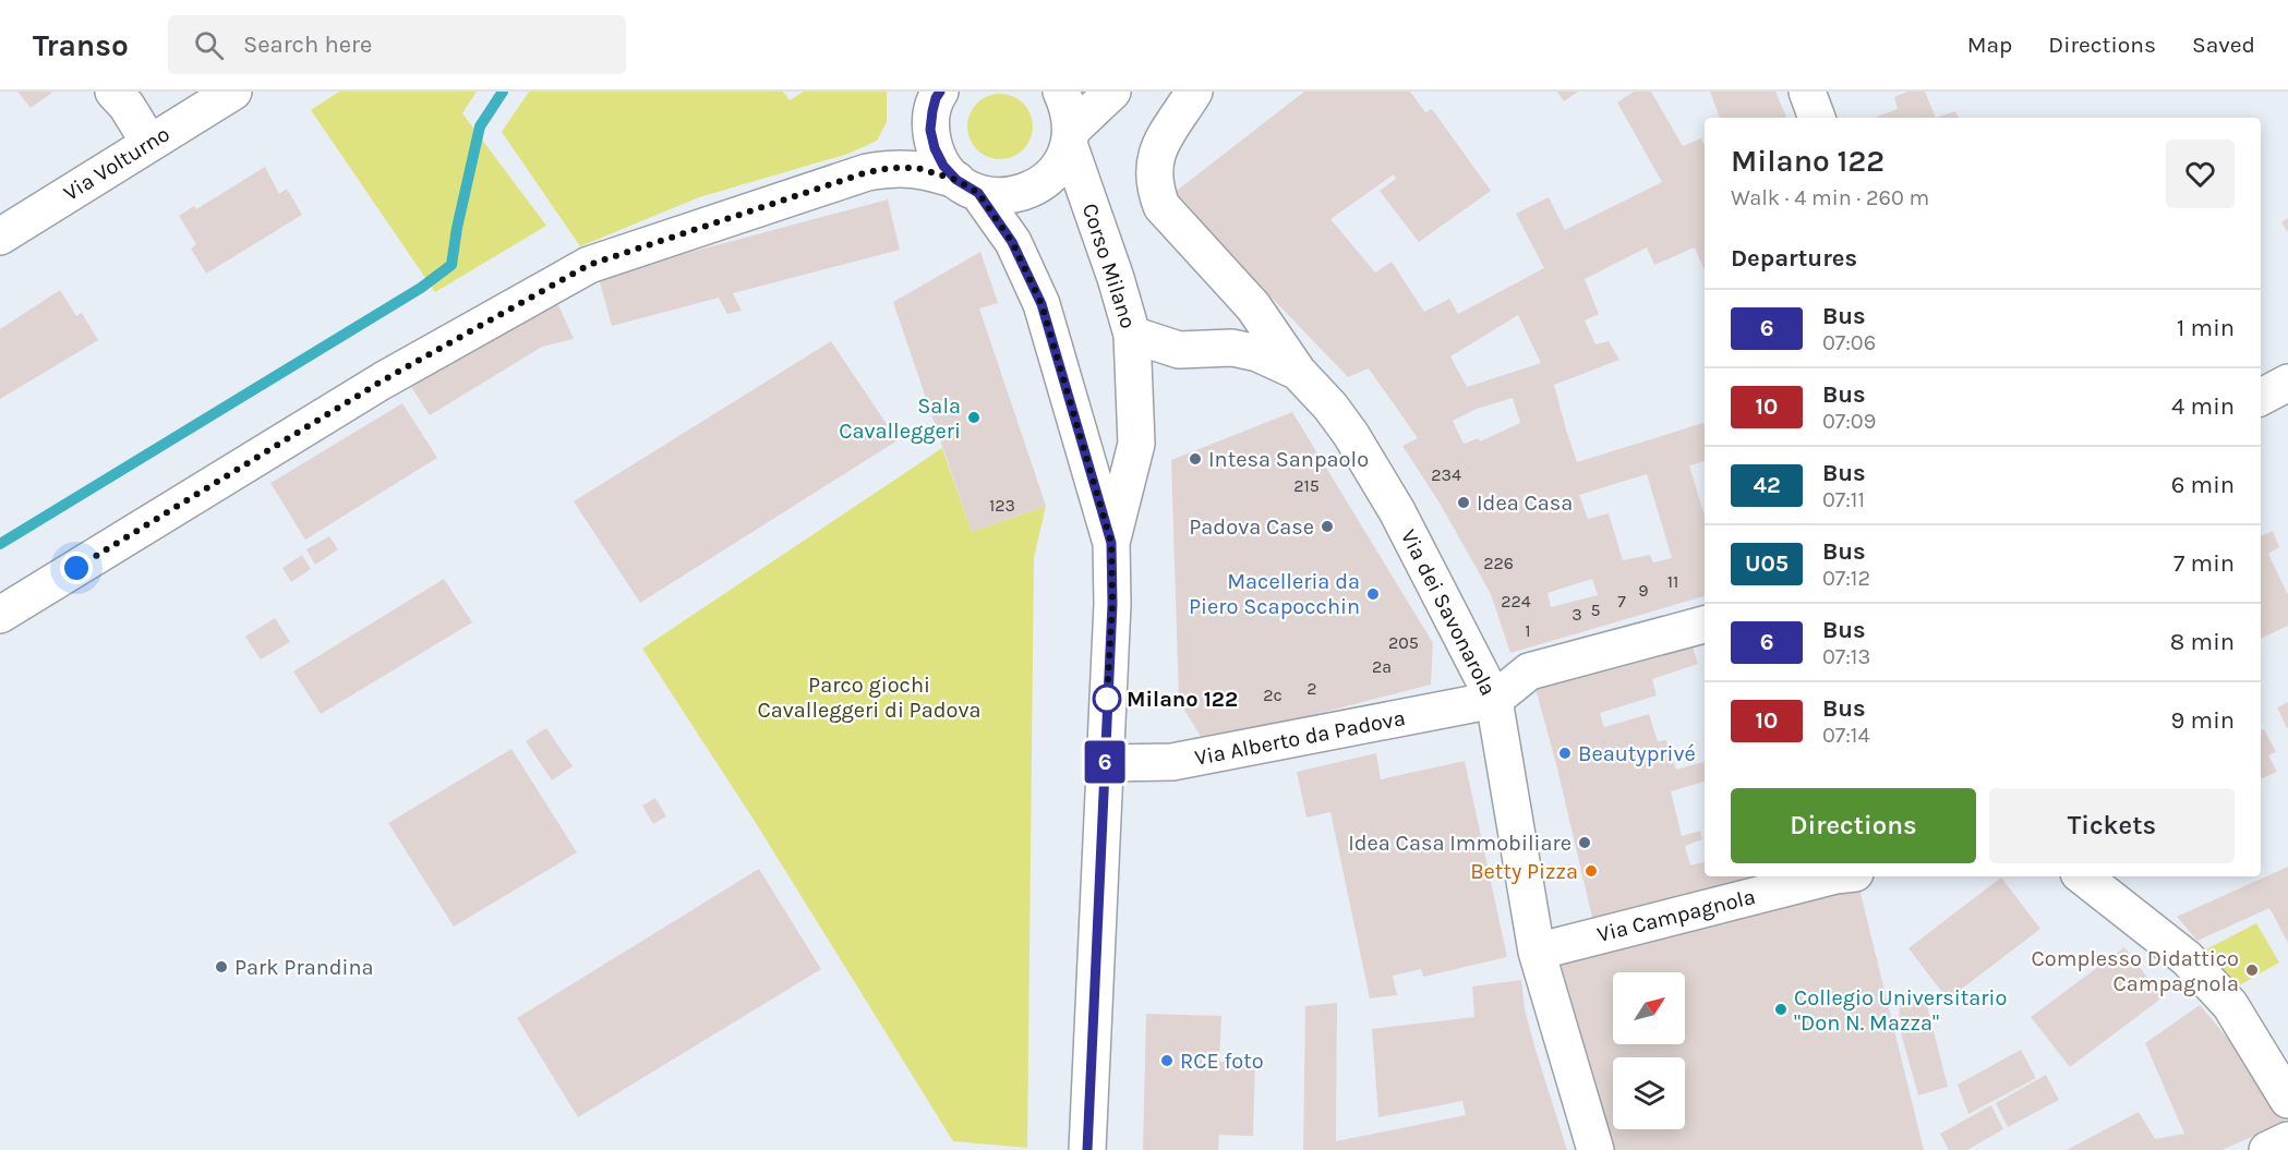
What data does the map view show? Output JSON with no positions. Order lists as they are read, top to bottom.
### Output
{
  "streets": {
    "street": [
      "Via Volturno",
      "Corso Milano",
      "Via dei Savonarola",
      "Via Alberto da Padova",
      "Via Campagnola"
    ]
  },
  "crossings": [
    ["Corso Milano", "Via dei Savonarola"],
    ["Corso Milano", "Via Alberto da Padova"],
    ["Via dei Savonarola", "Via Alberto da Padova"],
    ["Via dei Savonarola", "Via Campagnola"]
  ],
  "parks": ["Parco giochi Cavalleggeri di Padova"],
  "places": [
    "Sala Cavalleggeri",
    "Intesa Sanpaolo",
    "Idea Casa",
    "Padova Case",
    "Macelleria da Piero Scapocchin",
    "Milano 122",
    "Beautyprivé",
    "Idea Casa Immobiliare",
    "Betty Pizza",
    "Park Prandina",
    "Complesso Didattico Campagnola",
    "Collegio Universitario \"Don N. Mazza\"",
    "RCE foto"
  ],
  "lines": ["bus line 6"],
  "house_numbers": [
    "234",
    "215",
    "123",
    "226",
    "11",
    "9",
    "224",
    "7",
    "5",
    "3",
    "1",
    "205",
    "2a",
    "2",
    "2c"
  ],
  "north": "top right",
  "page": {
    "header": "Transo",
    "search": "Search here",
    "nav": ["Map", "Directions", "Saved"],
    "on_map": "6",
    "heading": [
      ["Milano 122", "Walk · 4 min · 260 m"],
      "Departures"
    ],
    "list": [
      {
        "mark": "6",
        "name": "Bus",
        "note": "07:06",
        "value": "1 min"
      },
      {
        "mark": "10",
        "name": "Bus",
        "note": "07:09",
        "value": "4 min"
      },
      {
        "mark": "42",
        "name": "Bus",
        "note": "07:11",
        "value": "6 min"
      },
      {
        "mark": "U05",
        "name": "Bus",
        "note": "07:12",
        "value": "7 min"
      },
      {
        "mark": "6",
        "name": "Bus",
        "note": "07:13",
        "value": "8 min"
      },
      {
        "mark": "10",
        "name": "Bus",
        "note": "07:14",
        "value": "9 min"
      }
    ],
    "buttons": ["Directions", "Tickets"]
  }
}
